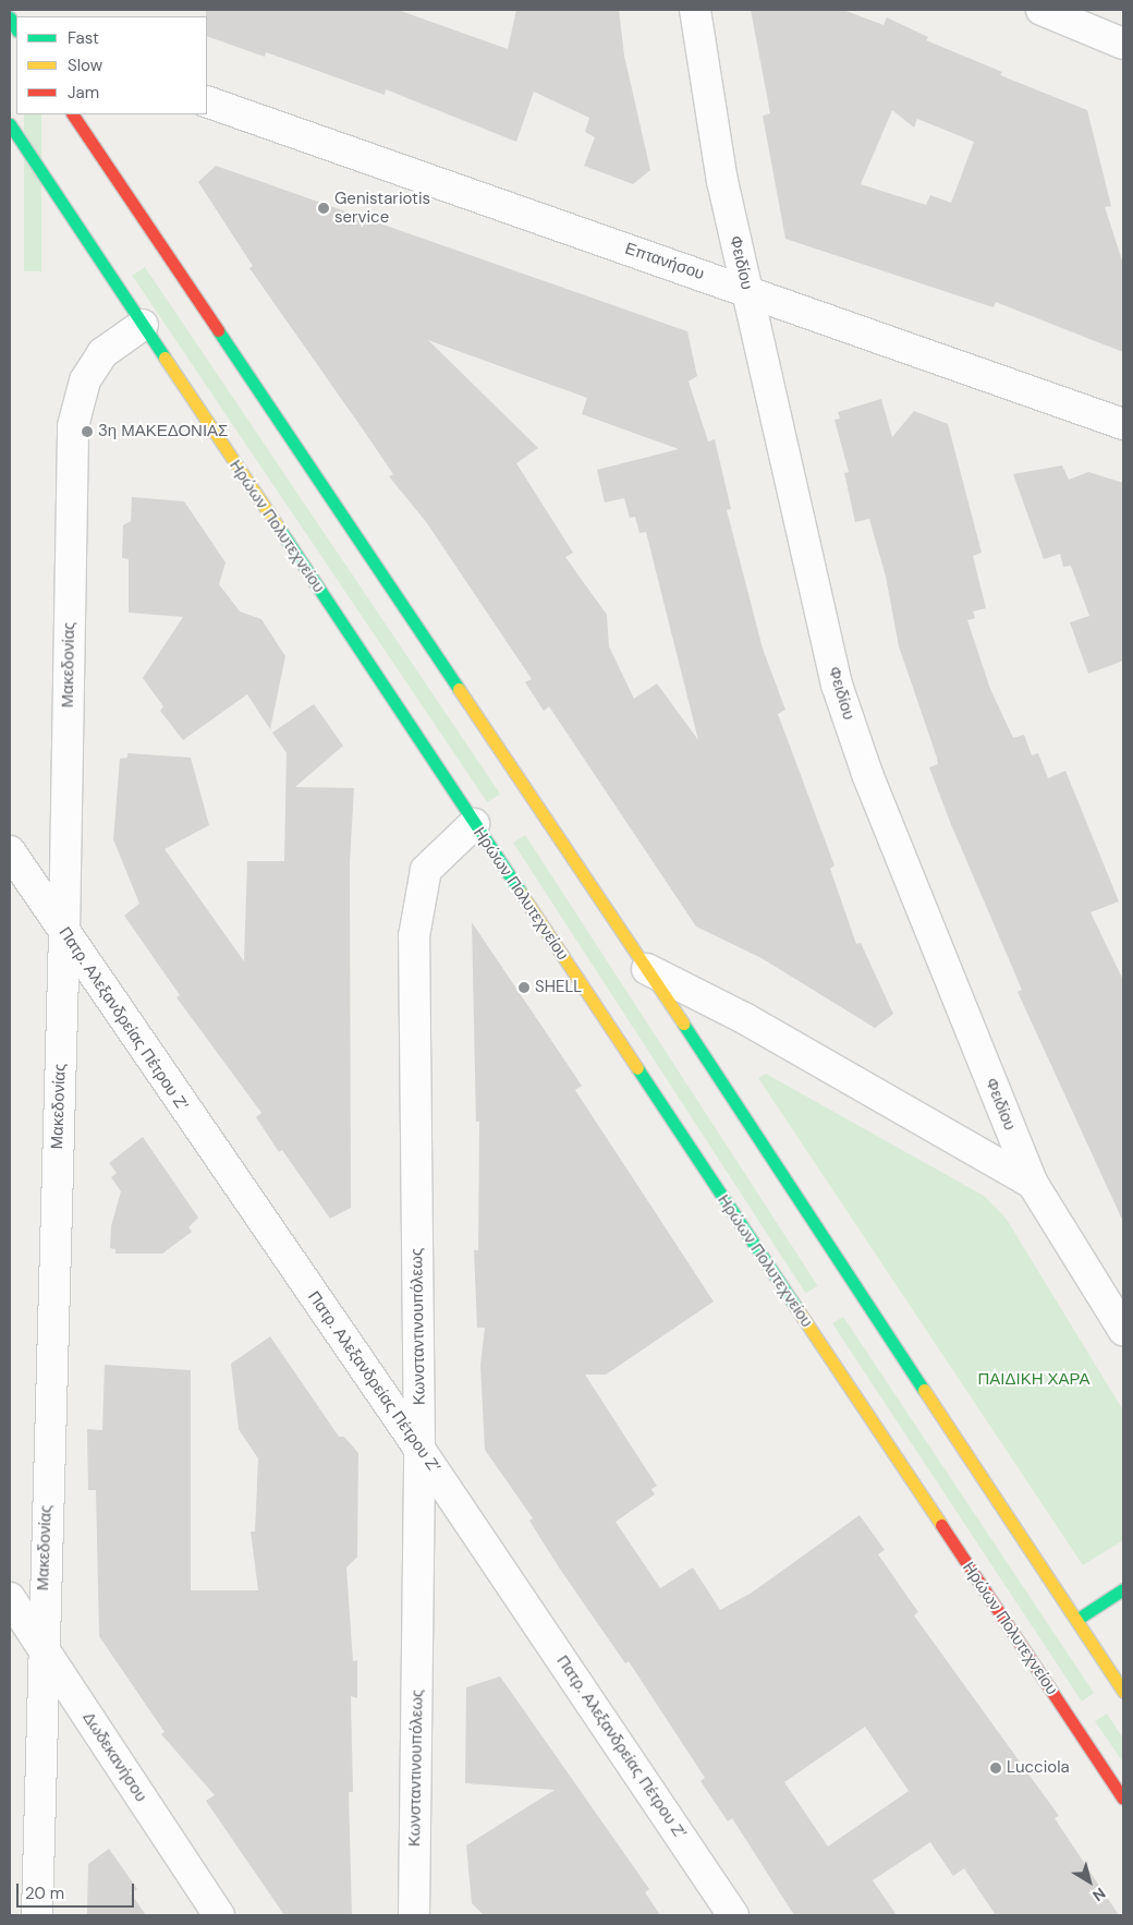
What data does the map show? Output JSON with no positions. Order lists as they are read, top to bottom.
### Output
{
  "streets": {
    "main road": ["Ηρώων Πολυτεχνείου"],
    "street": [
      "Επτανήσου",
      "Φειδίου",
      "Μακεδονίας",
      "Πατρ. Αλεξανδρείας Πέτρου Ζ’",
      "Κωνσταντινουπόλεως",
      "Δωδεκανήσου"
    ]
  },
  "crossings": [
    ["Επτανήσου", "Φειδίου"],
    ["Ηρώων Πολυτεχνείου", "Μακεδονίας"],
    ["Ηρώων Πολυτεχνείου", "Κωνσταντινουπόλεως"],
    ["Μακεδονίας", "Πατρ. Αλεξανδρείας Πέτρου Ζ’"],
    ["Μακεδονίας", "Δωδεκανήσου"],
    ["Πατρ. Αλεξανδρείας Πέτρου Ζ’", "Κωνσταντινουπόλεως"]
  ],
  "parks": ["ΠΑΙΔΙΚΗ ΧΑΡΑ"],
  "places": [
    "Genistariotis service",
    "3η ΜΑΚΕΔΟΝΙΑΣ",
    "SHELL",
    "Lucciola"
  ],
  "legend": ["Fast", "Slow", "Jam"],
  "scale_bar": "20 m",
  "north": "bottom right"
}
